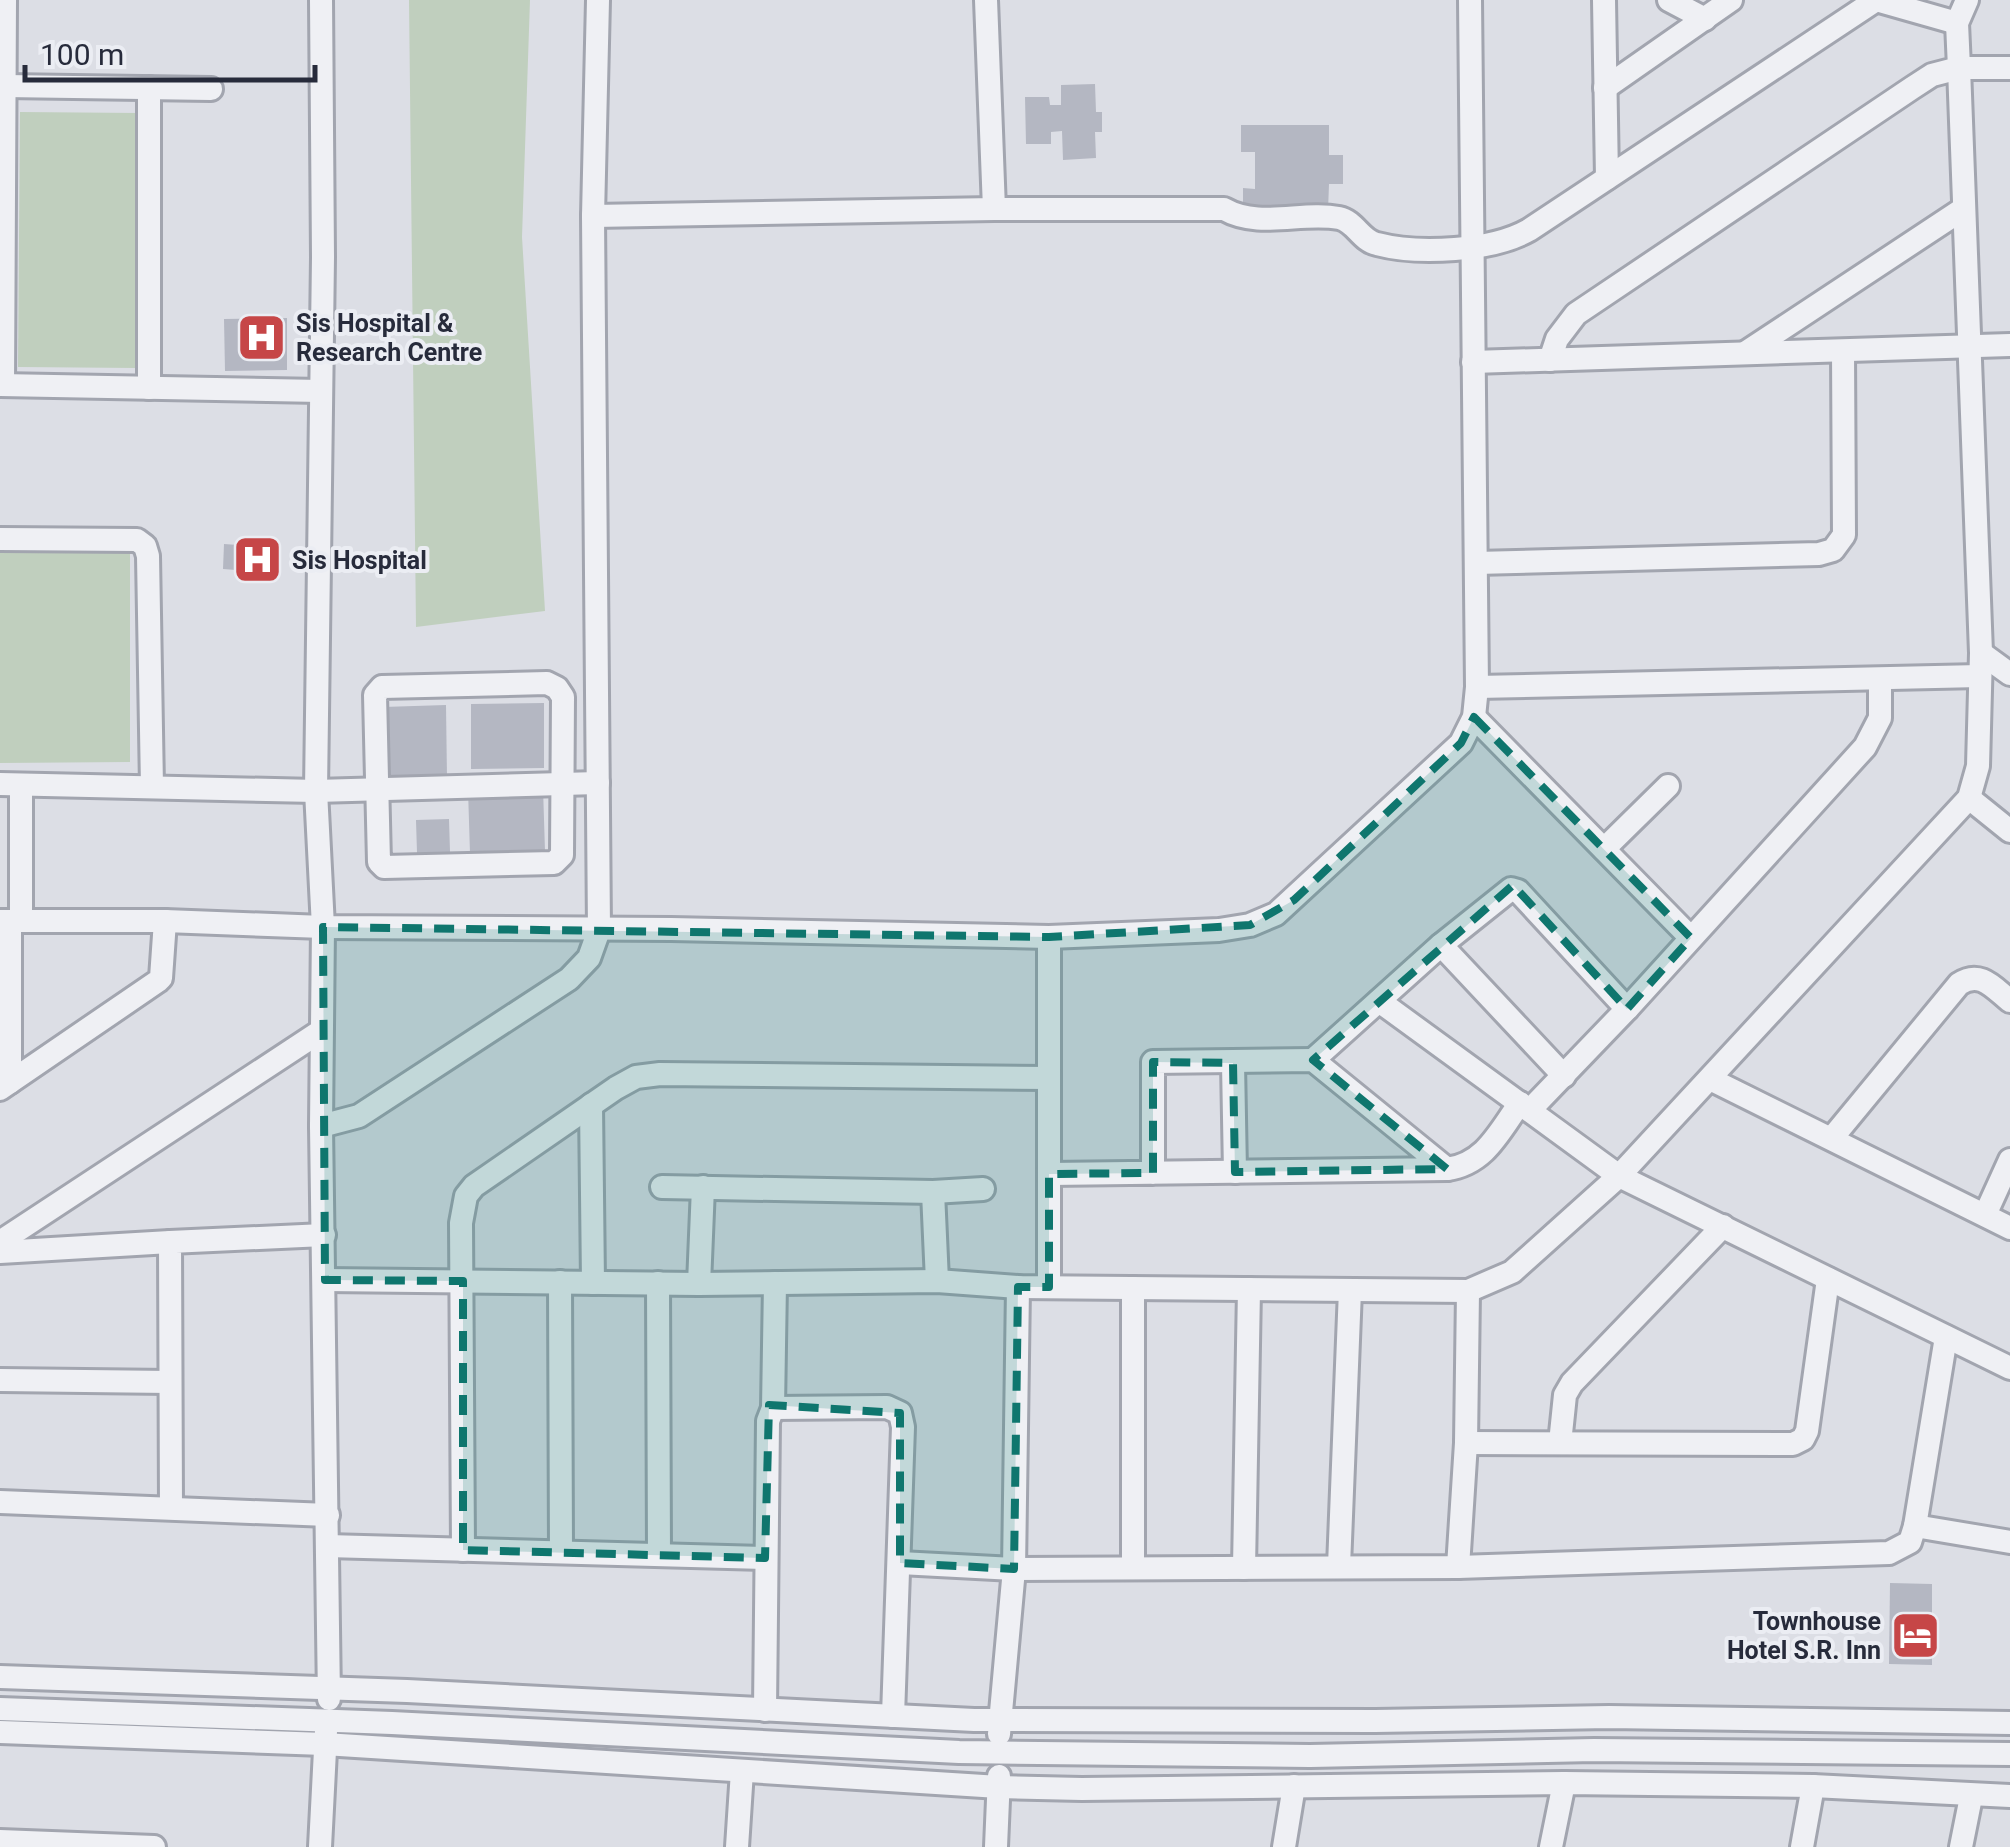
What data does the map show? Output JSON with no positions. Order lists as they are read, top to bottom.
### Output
{
  "places": {
    "hospital": ["Sis Hospital & Research Centre", "Sis Hospital"],
    "hotel": ["Townhouse Hotel S.R. Inn"]
  },
  "scale_bar": "100 m"
}
